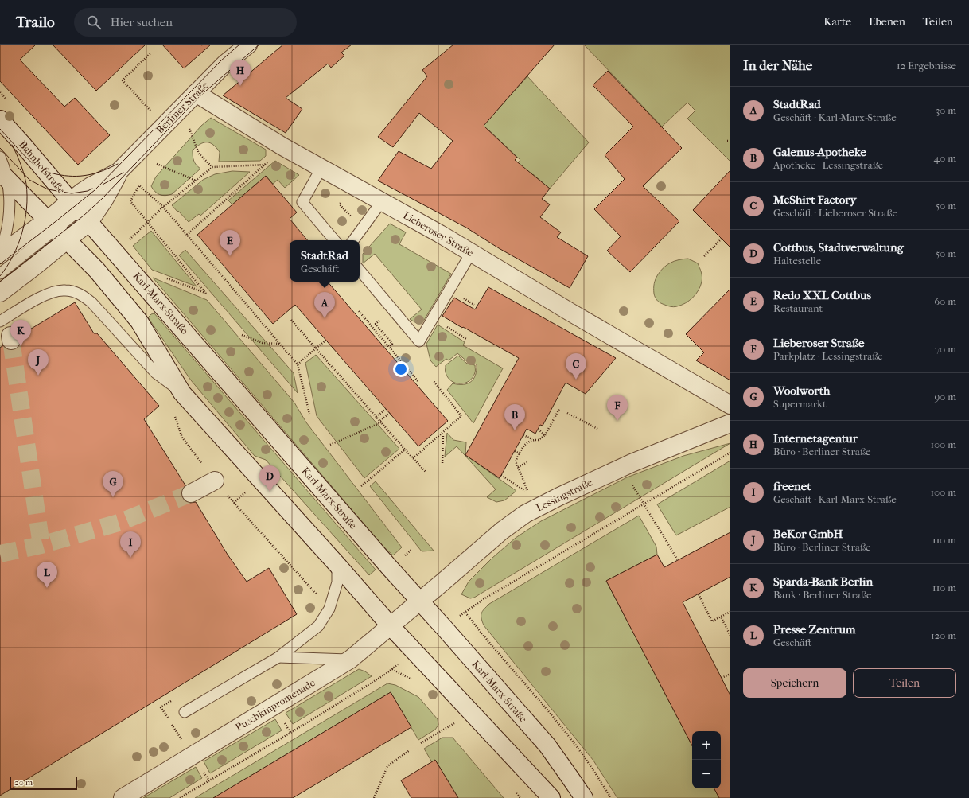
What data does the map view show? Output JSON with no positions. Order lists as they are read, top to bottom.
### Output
{
  "streets": {
    "street": [
      "Berliner Straße",
      "Bahnhofstraße",
      "Lieberoser Straße",
      "Karl-Marx-Straße",
      "Lessingstraße",
      "Puschkinpromenade"
    ]
  },
  "crossings": [
    ["Berliner Straße", "Bahnhofstraße"],
    ["Berliner Straße", "Lieberoser Straße"],
    ["Berliner Straße", "Karl-Marx-Straße"],
    ["Bahnhofstraße", "Karl-Marx-Straße"],
    ["Karl-Marx-Straße", "Lessingstraße"],
    ["Karl-Marx-Straße", "Puschkinpromenade"],
    ["Lessingstraße", "Puschkinpromenade"]
  ],
  "scale_bar": "20 m",
  "page": {
    "header": "Trailo",
    "search": "Hier suchen",
    "nav": ["Karte", "Ebenen", "Teilen"],
    "heading": ["In der Nähe", "12 Ergebnisse"],
    "pins": [
      "H",
      "E",
      "A",
      "K",
      "J",
      "C",
      "F",
      "B",
      "D",
      "G",
      "I",
      "L"
    ],
    "list": [
      {
        "mark": "A",
        "name": "StadtRad",
        "note": "Geschäft · Karl-Marx-Straße",
        "value": "30 m"
      },
      {
        "mark": "B",
        "name": "Galenus-Apotheke",
        "note": "Apotheke · Lessingstraße",
        "value": "40 m"
      },
      {
        "mark": "C",
        "name": "McShirt Factory",
        "note": "Geschäft · Lieberoser Straße",
        "value": "50 m"
      },
      {
        "mark": "D",
        "name": "Cottbus, Stadtverwaltung",
        "note": "Haltestelle",
        "value": "50 m"
      },
      {
        "mark": "E",
        "name": "Redo XXL Cottbus",
        "note": "Restaurant",
        "value": "60 m"
      },
      {
        "mark": "F",
        "name": "Lieberoser Straße",
        "note": "Parkplatz · Lessingstraße",
        "value": "70 m"
      },
      {
        "mark": "G",
        "name": "Woolworth",
        "note": "Supermarkt",
        "value": "90 m"
      },
      {
        "mark": "H",
        "name": "Internetagentur",
        "note": "Büro · Berliner Straße",
        "value": "100 m"
      },
      {
        "mark": "I",
        "name": "freenet",
        "note": "Geschäft · Karl-Marx-Straße",
        "value": "100 m"
      },
      {
        "mark": "J",
        "name": "BeKor GmbH",
        "note": "Büro · Berliner Straße",
        "value": "110 m"
      },
      {
        "mark": "K",
        "name": "Sparda-Bank Berlin",
        "note": "Bank · Berliner Straße",
        "value": "110 m"
      },
      {
        "mark": "L",
        "name": "Presse Zentrum",
        "note": "Geschäft",
        "value": "120 m"
      }
    ],
    "popup": ["StadtRad", "Geschäft"],
    "buttons": ["Speichern", "Teilen"],
    "map_buttons": ["+", "−"],
    "scale": "20 m"
  }
}
